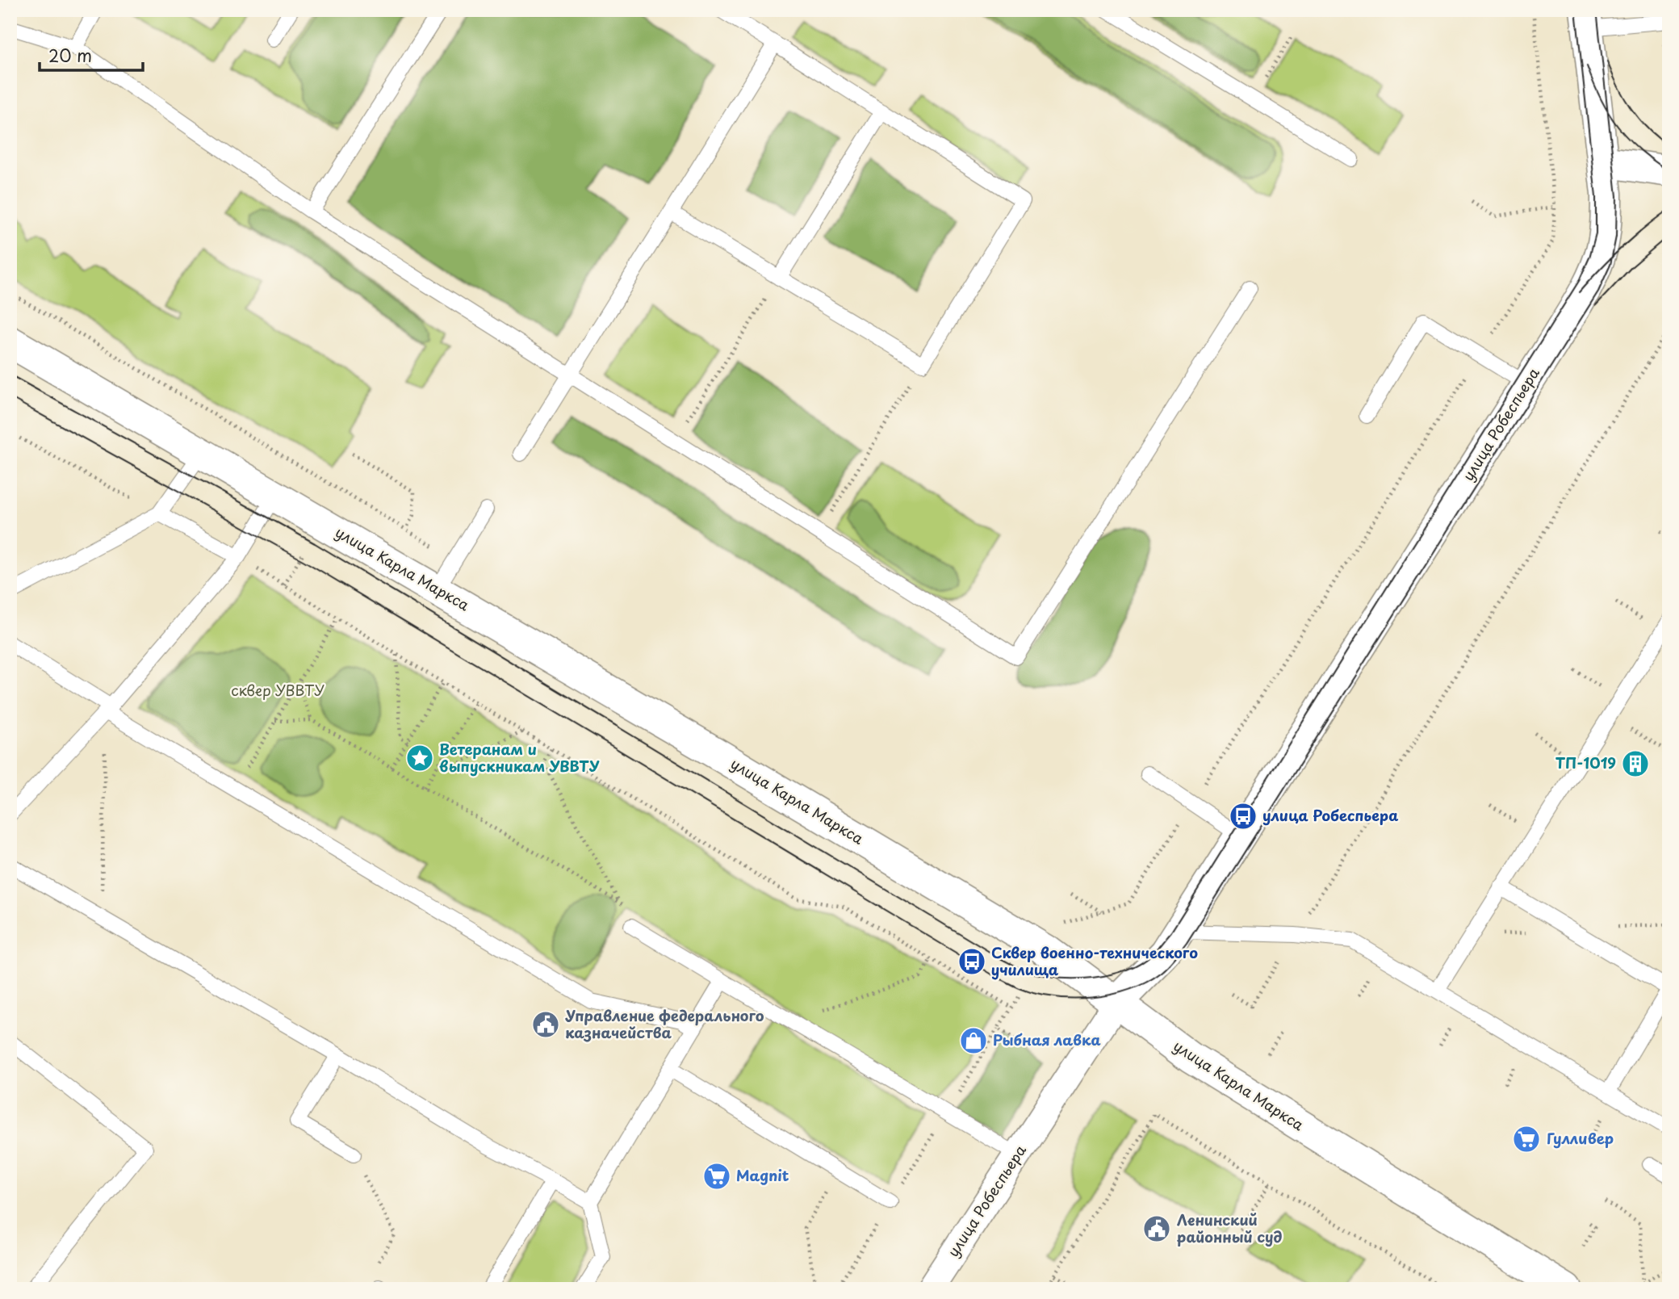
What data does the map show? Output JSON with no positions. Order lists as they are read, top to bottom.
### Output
{
  "streets": {
    "main road": ["улица Робеспьера", "улица Карла Маркса"]
  },
  "crossings": [
    ["улица Робеспьера", "улица Карла Маркса"]
  ],
  "parks": ["сквер УВВТУ"],
  "places": {
    "place": ["Ветеранам и выпускникам УВВТУ"],
    "building": ["ТП-1019"],
    "bus stop": ["улица Робеспьера", "Сквер военно-технического училища"],
    "public building": ["Управление федерального казначейства", "Ленинский районный суд"],
    "shop": ["Рыбная лавка"],
    "supermarket": ["Гулливер", "Magnit"]
  },
  "scale_bar": "20 m"
}
